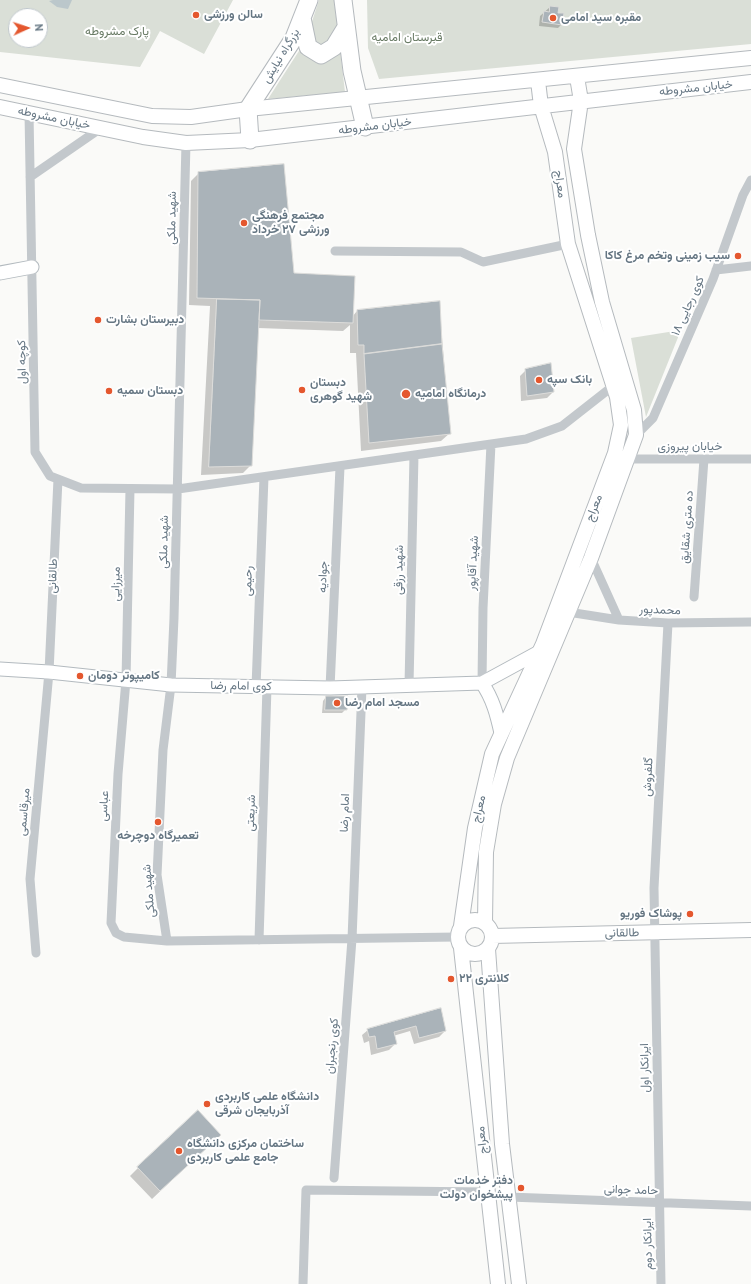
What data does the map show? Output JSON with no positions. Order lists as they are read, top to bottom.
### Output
{
  "streets": {
    "highway": ["بزرگراه نیایش"],
    "main road": ["خیابان مشروطه", "معراج", "طالقانی"],
    "street": [
      "شهید ملکی",
      "کوی رجایی ۱۸",
      "کوچه اول",
      "خیابان پیروزی",
      "ده متری شقایق",
      "شهید آقاپور",
      "شهید رزقی",
      "جوادیه",
      "رحیمی",
      "میرزایی",
      "محمدپور",
      "کوی امام رضا",
      "گلفروش",
      "عباسی",
      "میرقاسمی",
      "شریعتی",
      "امام رضا",
      "کوی رنجبران",
      "ایرانکار اول",
      "حامد جوانی",
      "ایرانکار دوم"
    ]
  },
  "crossings": [
    ["بزرگراه نیایش", "خیابان مشروطه"],
    ["خیابان مشروطه", "معراج"],
    ["خیابان مشروطه", "شهید ملکی"],
    ["خیابان مشروطه", "کوچه اول"],
    ["معراج", "کوی رجایی ۱۸"],
    ["معراج", "کوچه اول"],
    ["معراج", "خیابان پیروزی"],
    ["معراج", "طالقانی"],
    ["معراج", "محمدپور"],
    ["معراج", "حامد جوانی"],
    ["شهید ملکی", "کوچه اول"],
    ["شهید ملکی", "کوی امام رضا"],
    ["شهید ملکی", "عباسی"],
    ["کوچه اول", "شهید آقاپور"],
    ["کوچه اول", "شهید رزقی"],
    ["کوچه اول", "طالقانی"],
    ["کوچه اول", "جوادیه"],
    ["کوچه اول", "رحیمی"],
    ["کوچه اول", "میرزایی"],
    ["خیابان پیروزی", "ده متری شقایق"],
    ["شهید آقاپور", "کوی امام رضا"],
    ["شهید رزقی", "کوی امام رضا"],
    ["طالقانی", "کوی امام رضا"],
    ["طالقانی", "گلفروش"],
    ["طالقانی", "میرقاسمی"],
    ["طالقانی", "ایرانکار اول"],
    ["جوادیه", "کوی امام رضا"],
    ["رحیمی", "کوی امام رضا"],
    ["رحیمی", "شریعتی"],
    ["میرزایی", "کوی امام رضا"],
    ["میرزایی", "عباسی"],
    ["محمدپور", "گلفروش"],
    ["کوی امام رضا", "عباسی"],
    ["کوی امام رضا", "میرقاسمی"],
    ["کوی امام رضا", "شریعتی"],
    ["کوی امام رضا", "امام رضا"],
    ["گلفروش", "ایرانکار اول"],
    ["امام رضا", "کوی رنجبران"],
    ["ایرانکار اول", "حامد جوانی"],
    ["ایرانکار اول", "ایرانکار دوم"],
    ["حامد جوانی", "ایرانکار دوم"]
  ],
  "parks": ["پارک مشروطه", "قبرستان امامیه"],
  "places": [
    "سالن ورزشی",
    "مقبره سید امامی",
    "مجتمع فرهنگی ورزشی ۲۷ خرداد",
    "سیب زمینی وتخم مرغ کاکا",
    "دبیرستان بشارت",
    "بانک سپه",
    "دبستان شهید گوهری",
    "دبستان سمیه",
    "درمانگاه امامیه",
    "کامیپوتر دومان",
    "مسجد امام رضا",
    "تعمیرگاه دوچرخه",
    "پوشاک فوریو",
    "کلانتری ٢٢",
    "دانشگاه علمی کاربردی آذربایجان شرقی",
    "ساختمان مرکزی دانشگاه جامع علمی کاربردی",
    "دفتر خدمات پیشخوان دولت"
  ],
  "north": "right"
}
